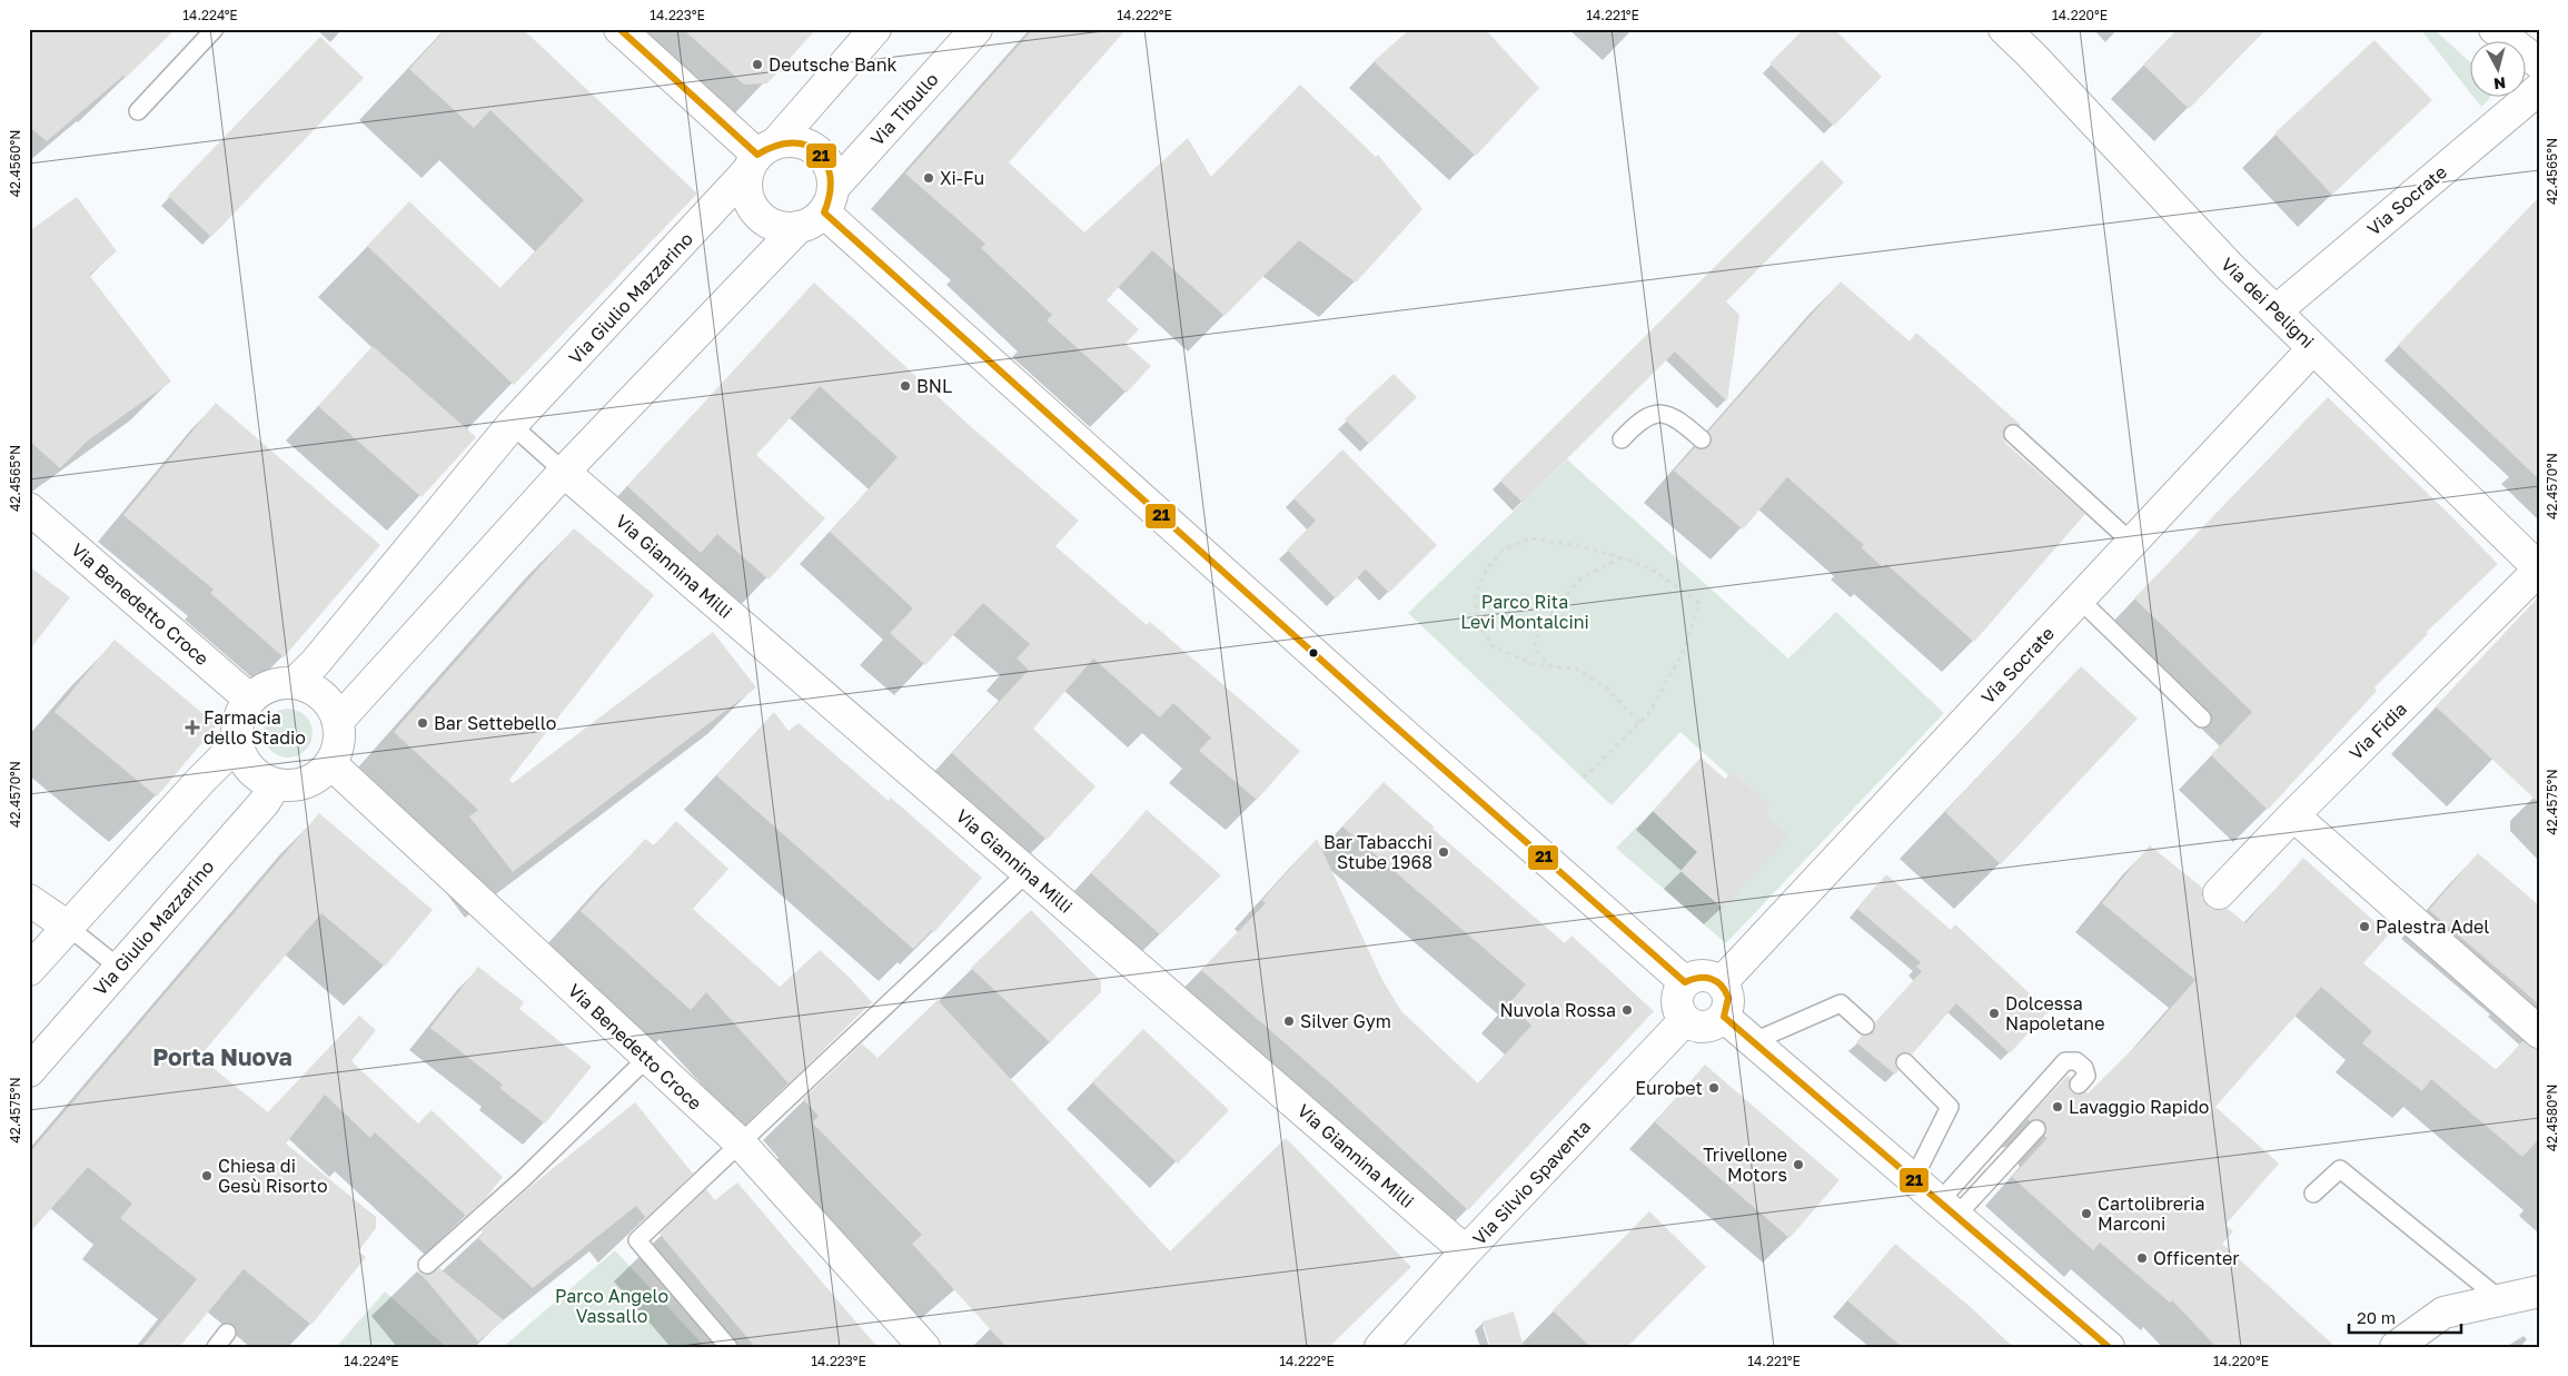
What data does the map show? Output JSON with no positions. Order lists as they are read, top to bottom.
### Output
{
  "streets": {
    "street": [
      "Via Tibullo",
      "Via Socrate",
      "Via Giulio Mazzarino",
      "Via dei Peligni",
      "Via Giannina Milli",
      "Via Benedetto Croce",
      "Via Fidia",
      "Via Silvio Spaventa"
    ]
  },
  "crossings": [
    ["Via Tibullo", "Via Giulio Mazzarino"],
    ["Via Socrate", "Via dei Peligni"],
    ["Via Socrate", "Via Silvio Spaventa"],
    ["Via Giulio Mazzarino", "Via Benedetto Croce"],
    ["Via dei Peligni", "Via Fidia"],
    ["Via Giannina Milli", "Via Silvio Spaventa"]
  ],
  "districts": ["Porta Nuova"],
  "parks": ["Parco Rita Levi Montalcini", "Parco Angelo Vassallo"],
  "places": {
    "other": [
      "Deutsche Bank",
      "Xi-Fu",
      "BNL",
      "Bar Settebello",
      "Bar Tabacchi Stube 1968",
      "Palestra Adel",
      "Nuvola Rossa",
      "Dolcessa Napoletane",
      "Silver Gym",
      "Eurobet",
      "Lavaggio Rapido",
      "Trivellone Motors",
      "Chiesa di Gesù Risorto",
      "Cartolibreria Marconi",
      "Officenter"
    ],
    "health": ["Farmacia dello Stadio"]
  },
  "lines": ["transit line 21"],
  "scale_bar": "20 m",
  "north": "bottom",
  "coordinates": [
    "14.224°E",
    "14.223°E",
    "14.222°E",
    "14.221°E",
    "14.220°E",
    "42.4560°N",
    "42.4565°N",
    "42.4570°N",
    "42.4575°N",
    "42.4580°N"
  ]
}
